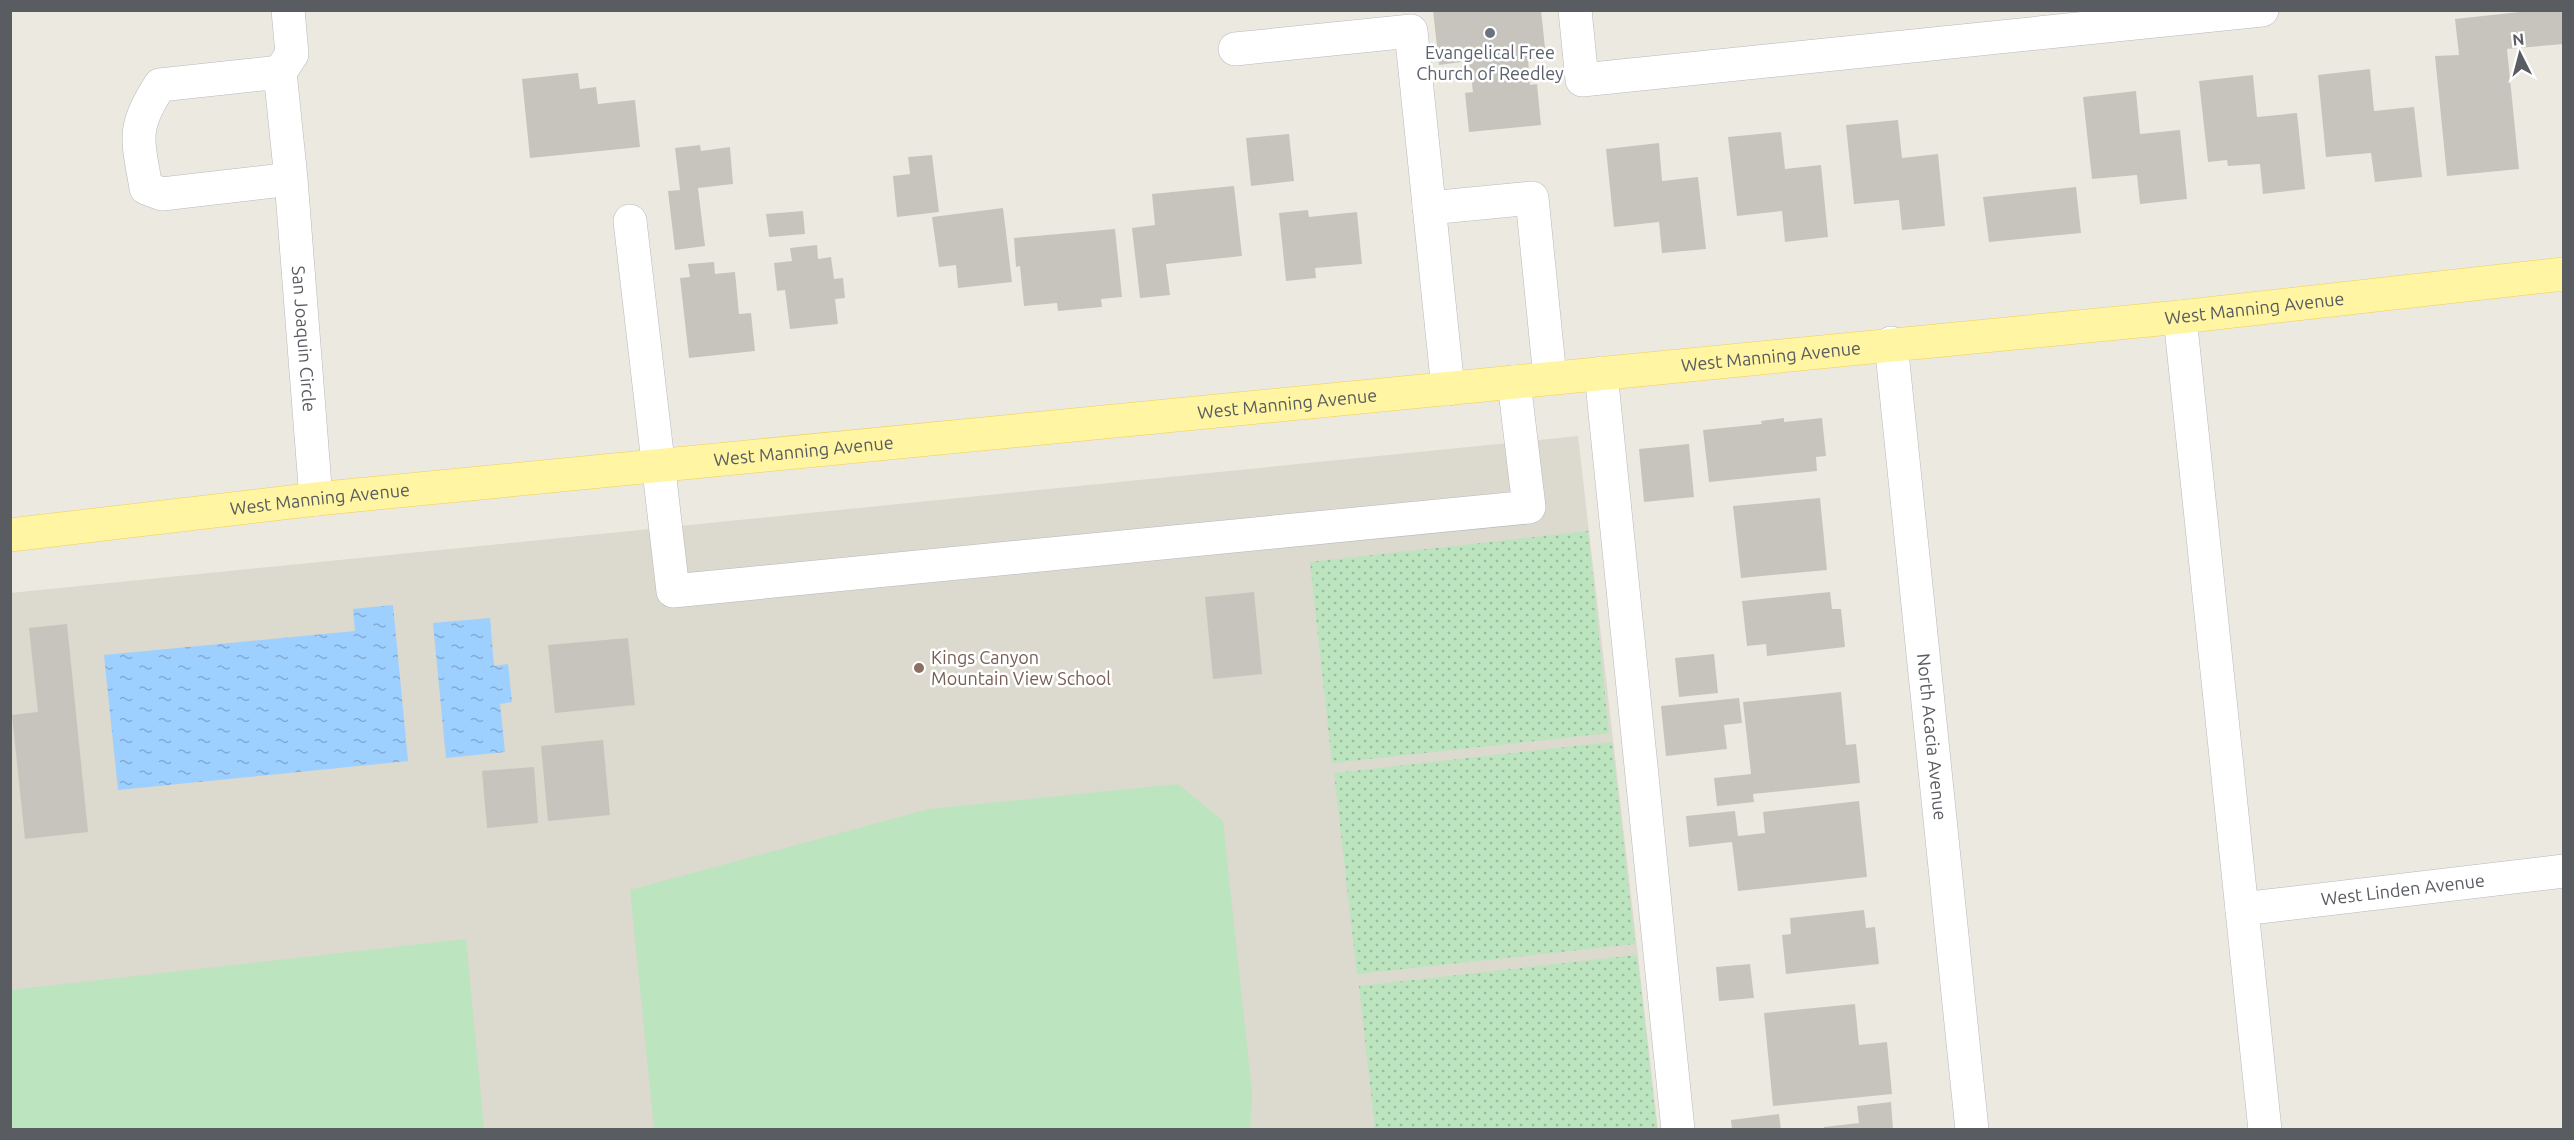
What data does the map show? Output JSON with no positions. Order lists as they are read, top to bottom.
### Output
{
  "streets": {
    "main road": ["West Manning Avenue"],
    "street": ["San Joaquin Circle", "North Acacia Avenue", "West Linden Avenue"]
  },
  "crossings": [
    ["West Manning Avenue", "San Joaquin Circle"],
    ["West Manning Avenue", "North Acacia Avenue"]
  ],
  "places": ["Evangelical Free Church of Reedley", "Kings Canyon Mountain View School"],
  "north": "top"
}
